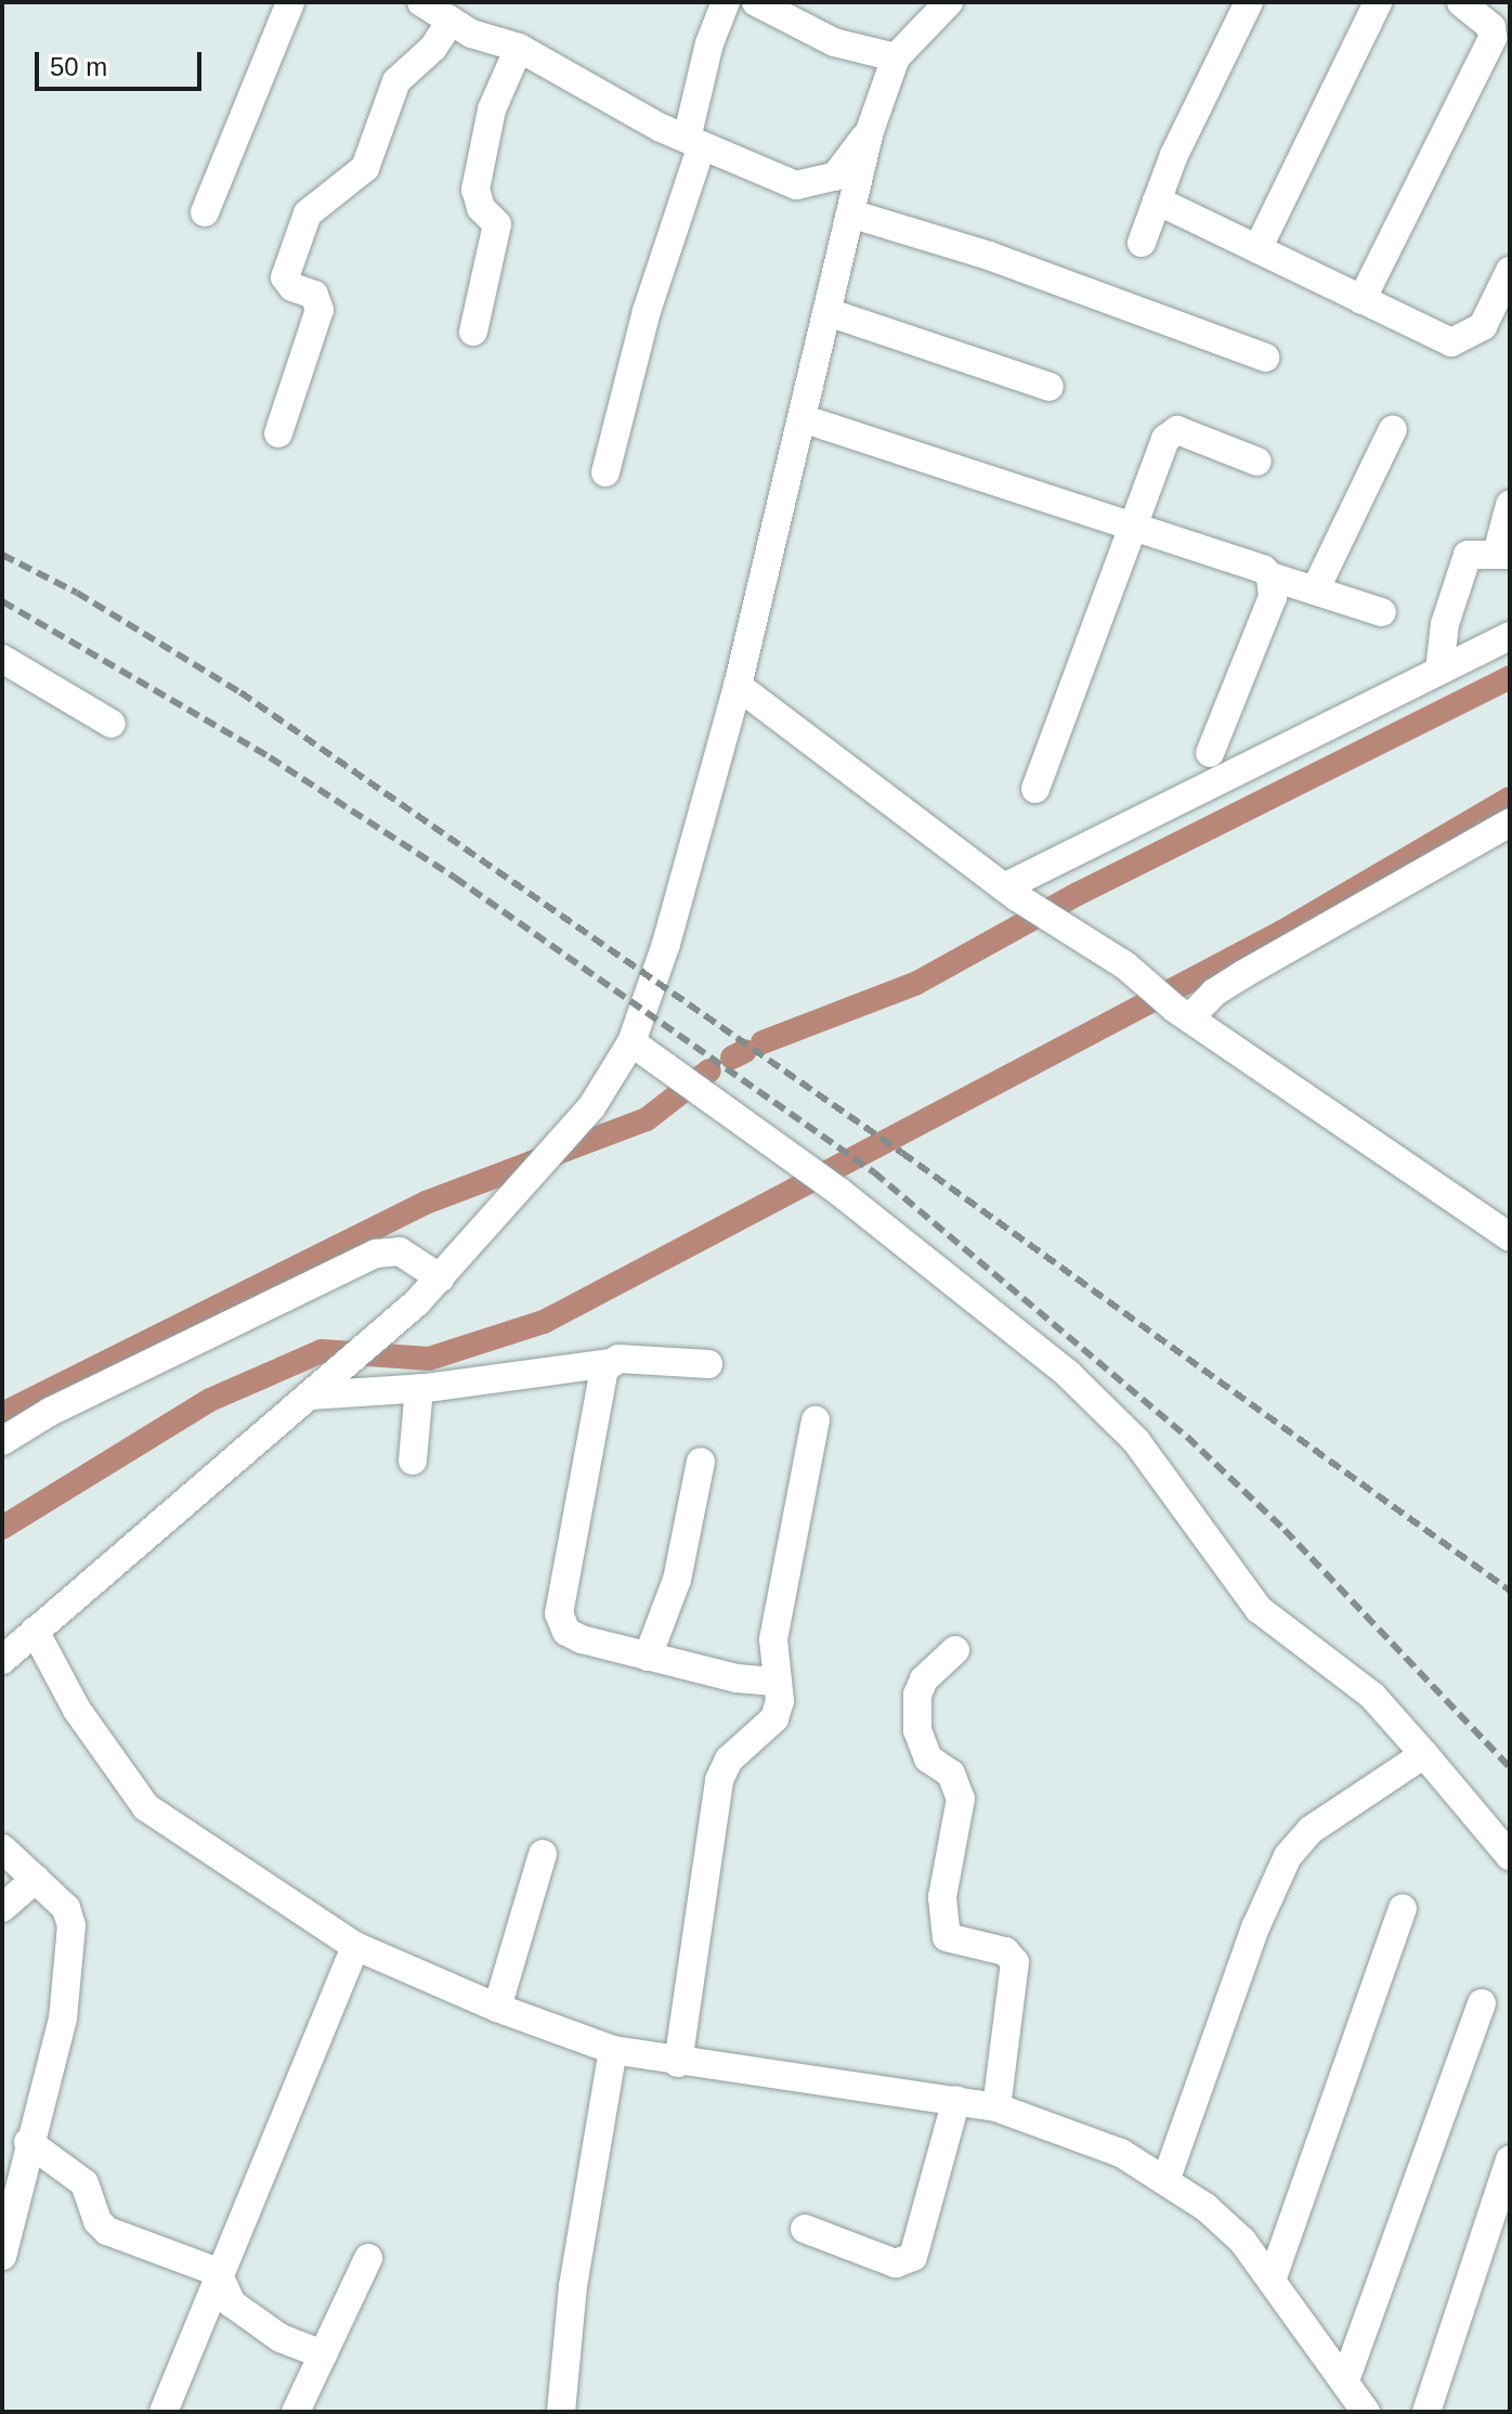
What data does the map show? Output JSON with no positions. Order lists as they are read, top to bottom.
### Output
{
  "scale_bar": "50 m"
}
